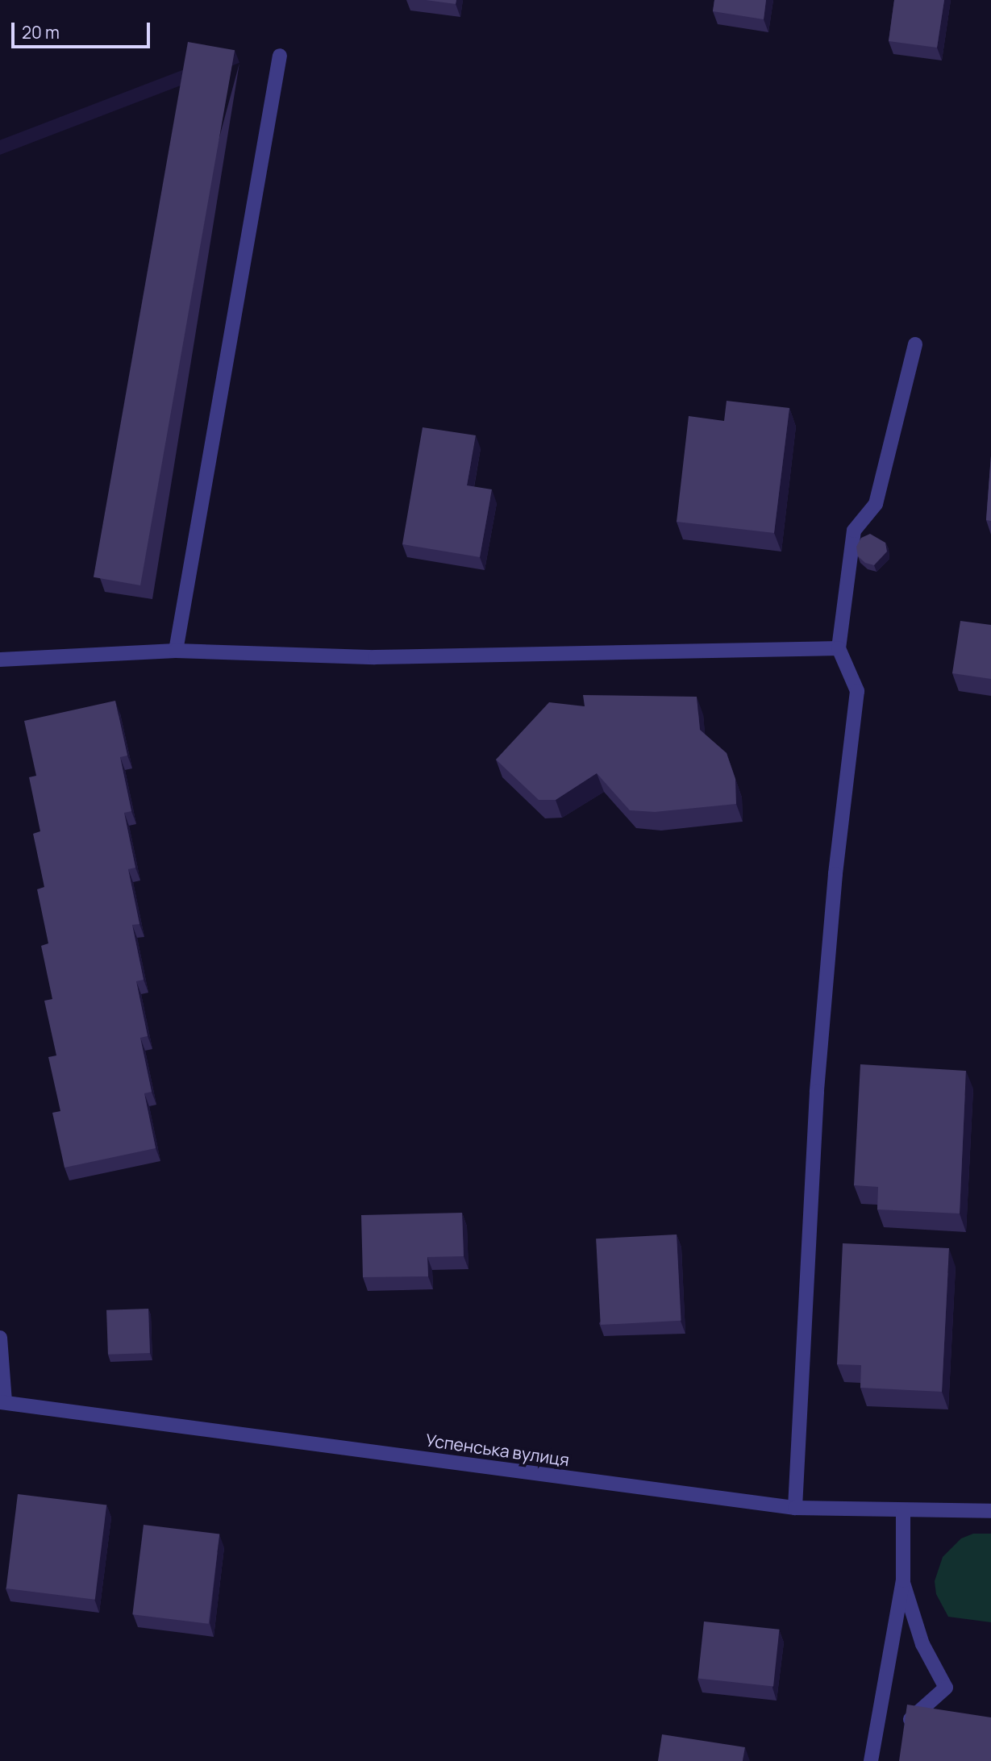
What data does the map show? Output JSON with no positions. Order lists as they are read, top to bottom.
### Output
{
  "streets": {
    "street": ["Успенська вулиця"]
  },
  "scale_bar": "20 m"
}
